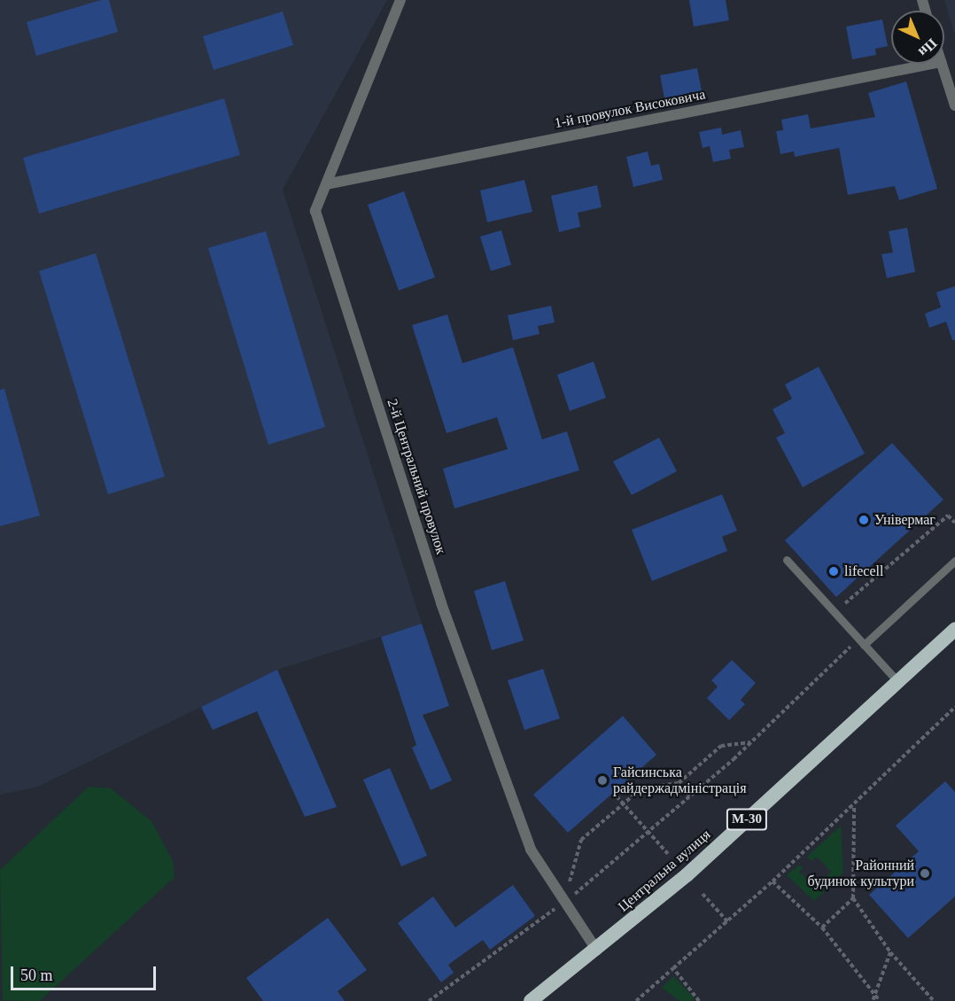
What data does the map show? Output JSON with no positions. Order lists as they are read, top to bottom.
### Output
{
  "streets": {
    "highway": ["М-30", "Центральна вулиця"],
    "street": ["1-й провулок Високовича", "2-й Центральний провулок"]
  },
  "crossings": [
    ["1-й провулок Високовича", "2-й Центральний провулок"],
    ["2-й Центральний провулок", "Центральна вулиця"]
  ],
  "places": [
    "Універмаг",
    "lifecell",
    "Гайсинська райдержадміністрація",
    "Районний будинок культури"
  ],
  "scale_bar": "50 m",
  "north": "bottom right"
}
